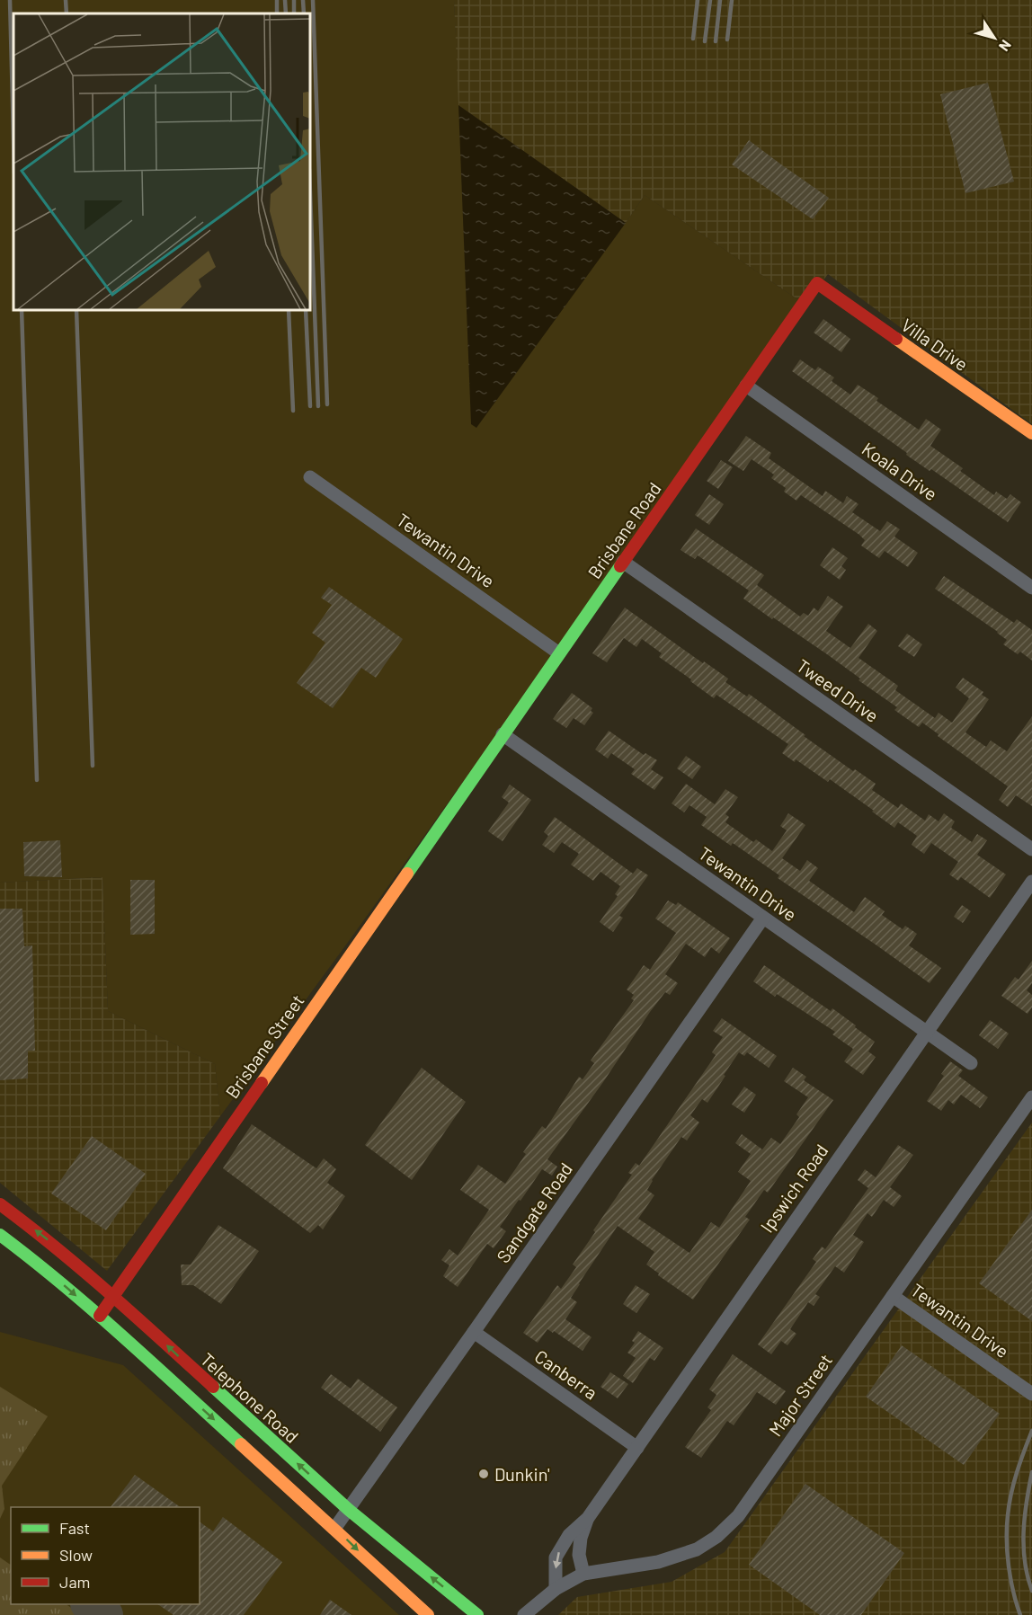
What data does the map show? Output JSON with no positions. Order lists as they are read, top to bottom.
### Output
{
  "streets": {
    "street": [
      "Villa Drive",
      "Koala Drive",
      "Brisbane Road",
      "Tewantin Drive",
      "Tweed Drive",
      "Brisbane Street",
      "Ipswich Road",
      "Sandgate Road",
      "Canberra",
      "Major Street",
      "Telephone Road"
    ]
  },
  "crossings": [
    ["Villa Drive", "Brisbane Road"],
    ["Koala Drive", "Brisbane Road"],
    ["Brisbane Road", "Tewantin Drive"],
    ["Brisbane Road", "Tweed Drive"],
    ["Brisbane Road", "Brisbane Street"],
    ["Tewantin Drive", "Ipswich Road"],
    ["Tewantin Drive", "Sandgate Road"],
    ["Tewantin Drive", "Major Street"],
    ["Brisbane Street", "Telephone Road"],
    ["Ipswich Road", "Canberra"],
    ["Ipswich Road", "Major Street"],
    ["Sandgate Road", "Canberra"],
    ["Sandgate Road", "Telephone Road"]
  ],
  "places": ["Dunkin'"],
  "legend": ["Fast", "Slow", "Jam"],
  "north": "bottom right"
}
